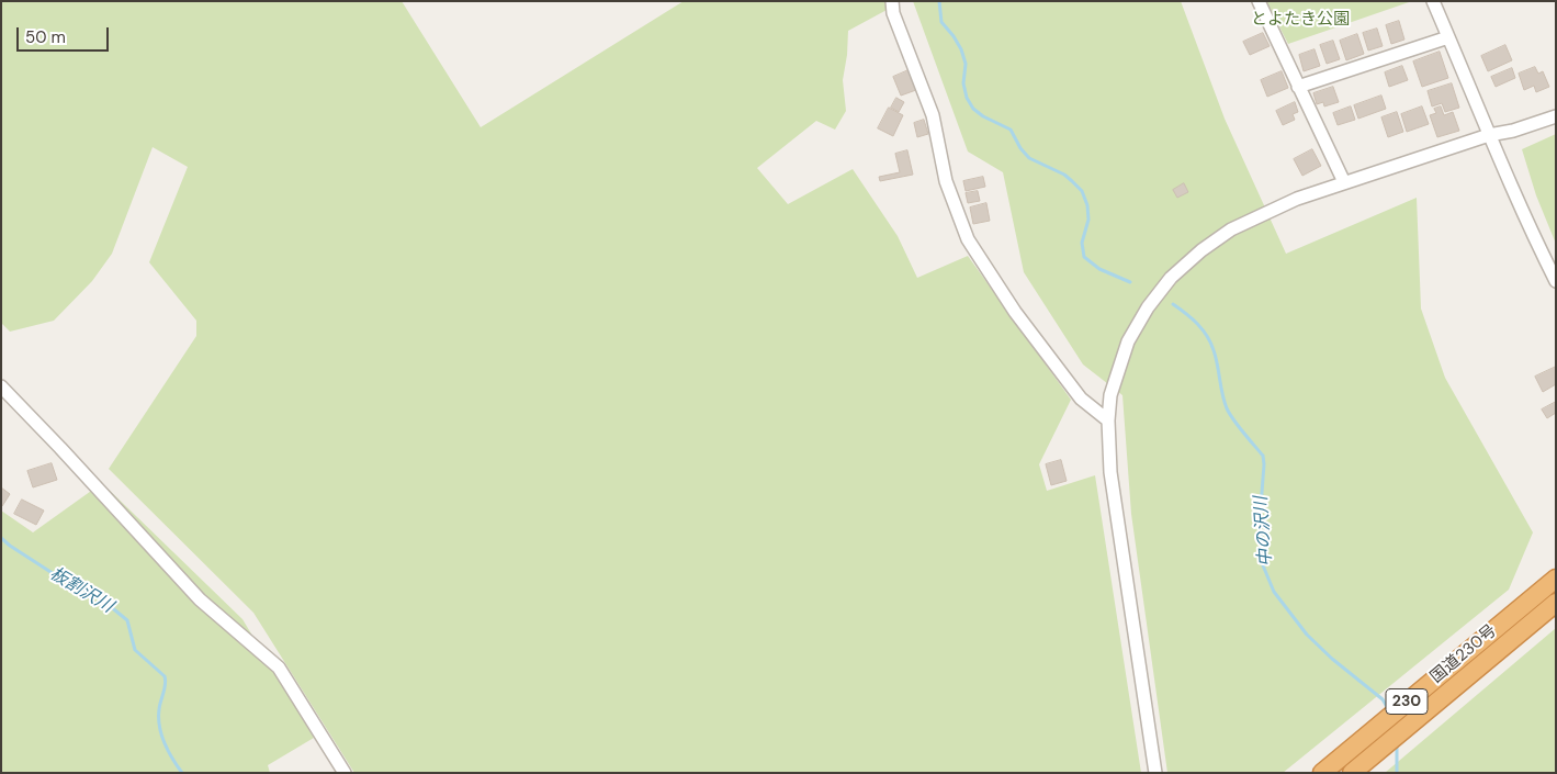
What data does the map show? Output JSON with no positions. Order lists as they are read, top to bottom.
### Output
{
  "streets": {
    "highway": ["国道230号", "230"]
  },
  "water": ["中の沢川", "板割沢川"],
  "parks": ["とよたき公園"],
  "scale_bar": "50 m"
}
